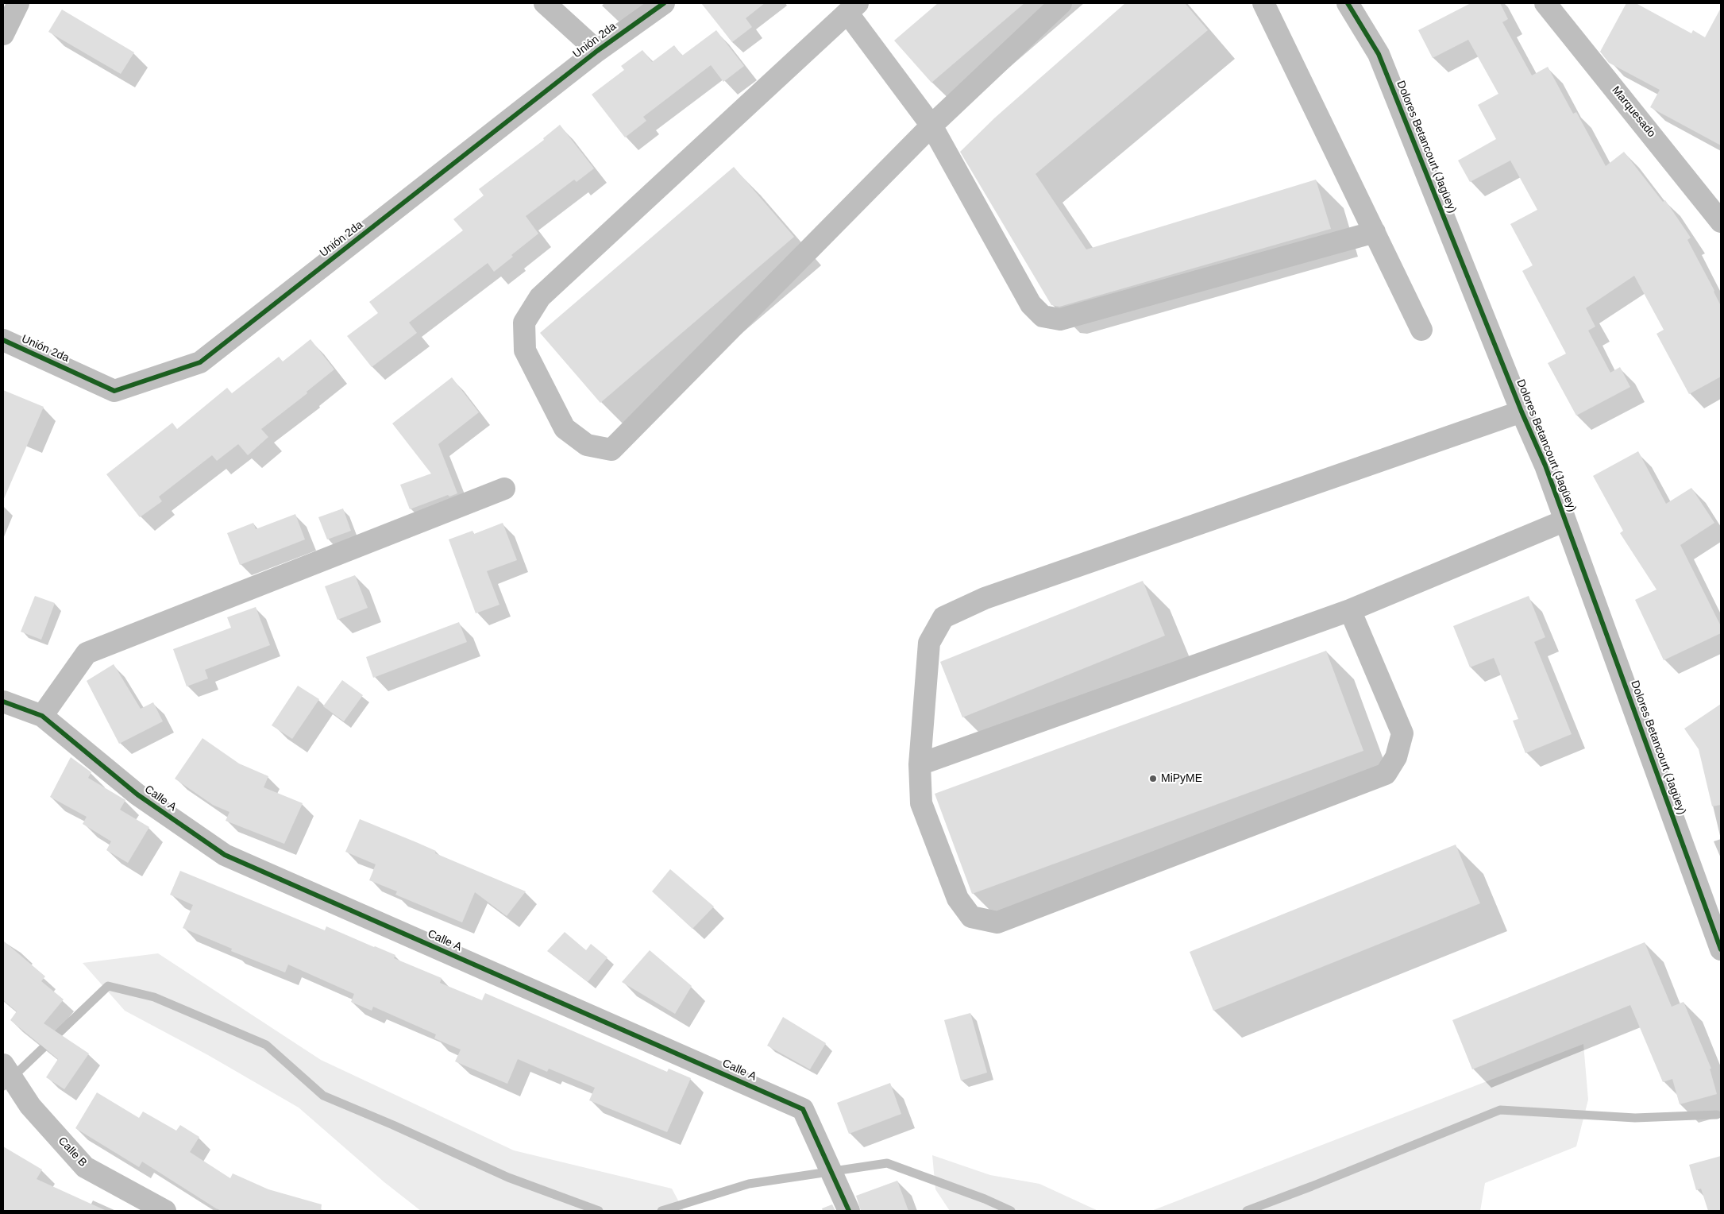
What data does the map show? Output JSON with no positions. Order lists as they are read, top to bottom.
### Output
{
  "streets": {
    "street": [
      "Unión 2da",
      "Marquesado",
      "Dolores Betancourt (Jagüey)",
      "Calle A",
      "Calle B"
    ]
  },
  "places": ["MiPyME"]
}
